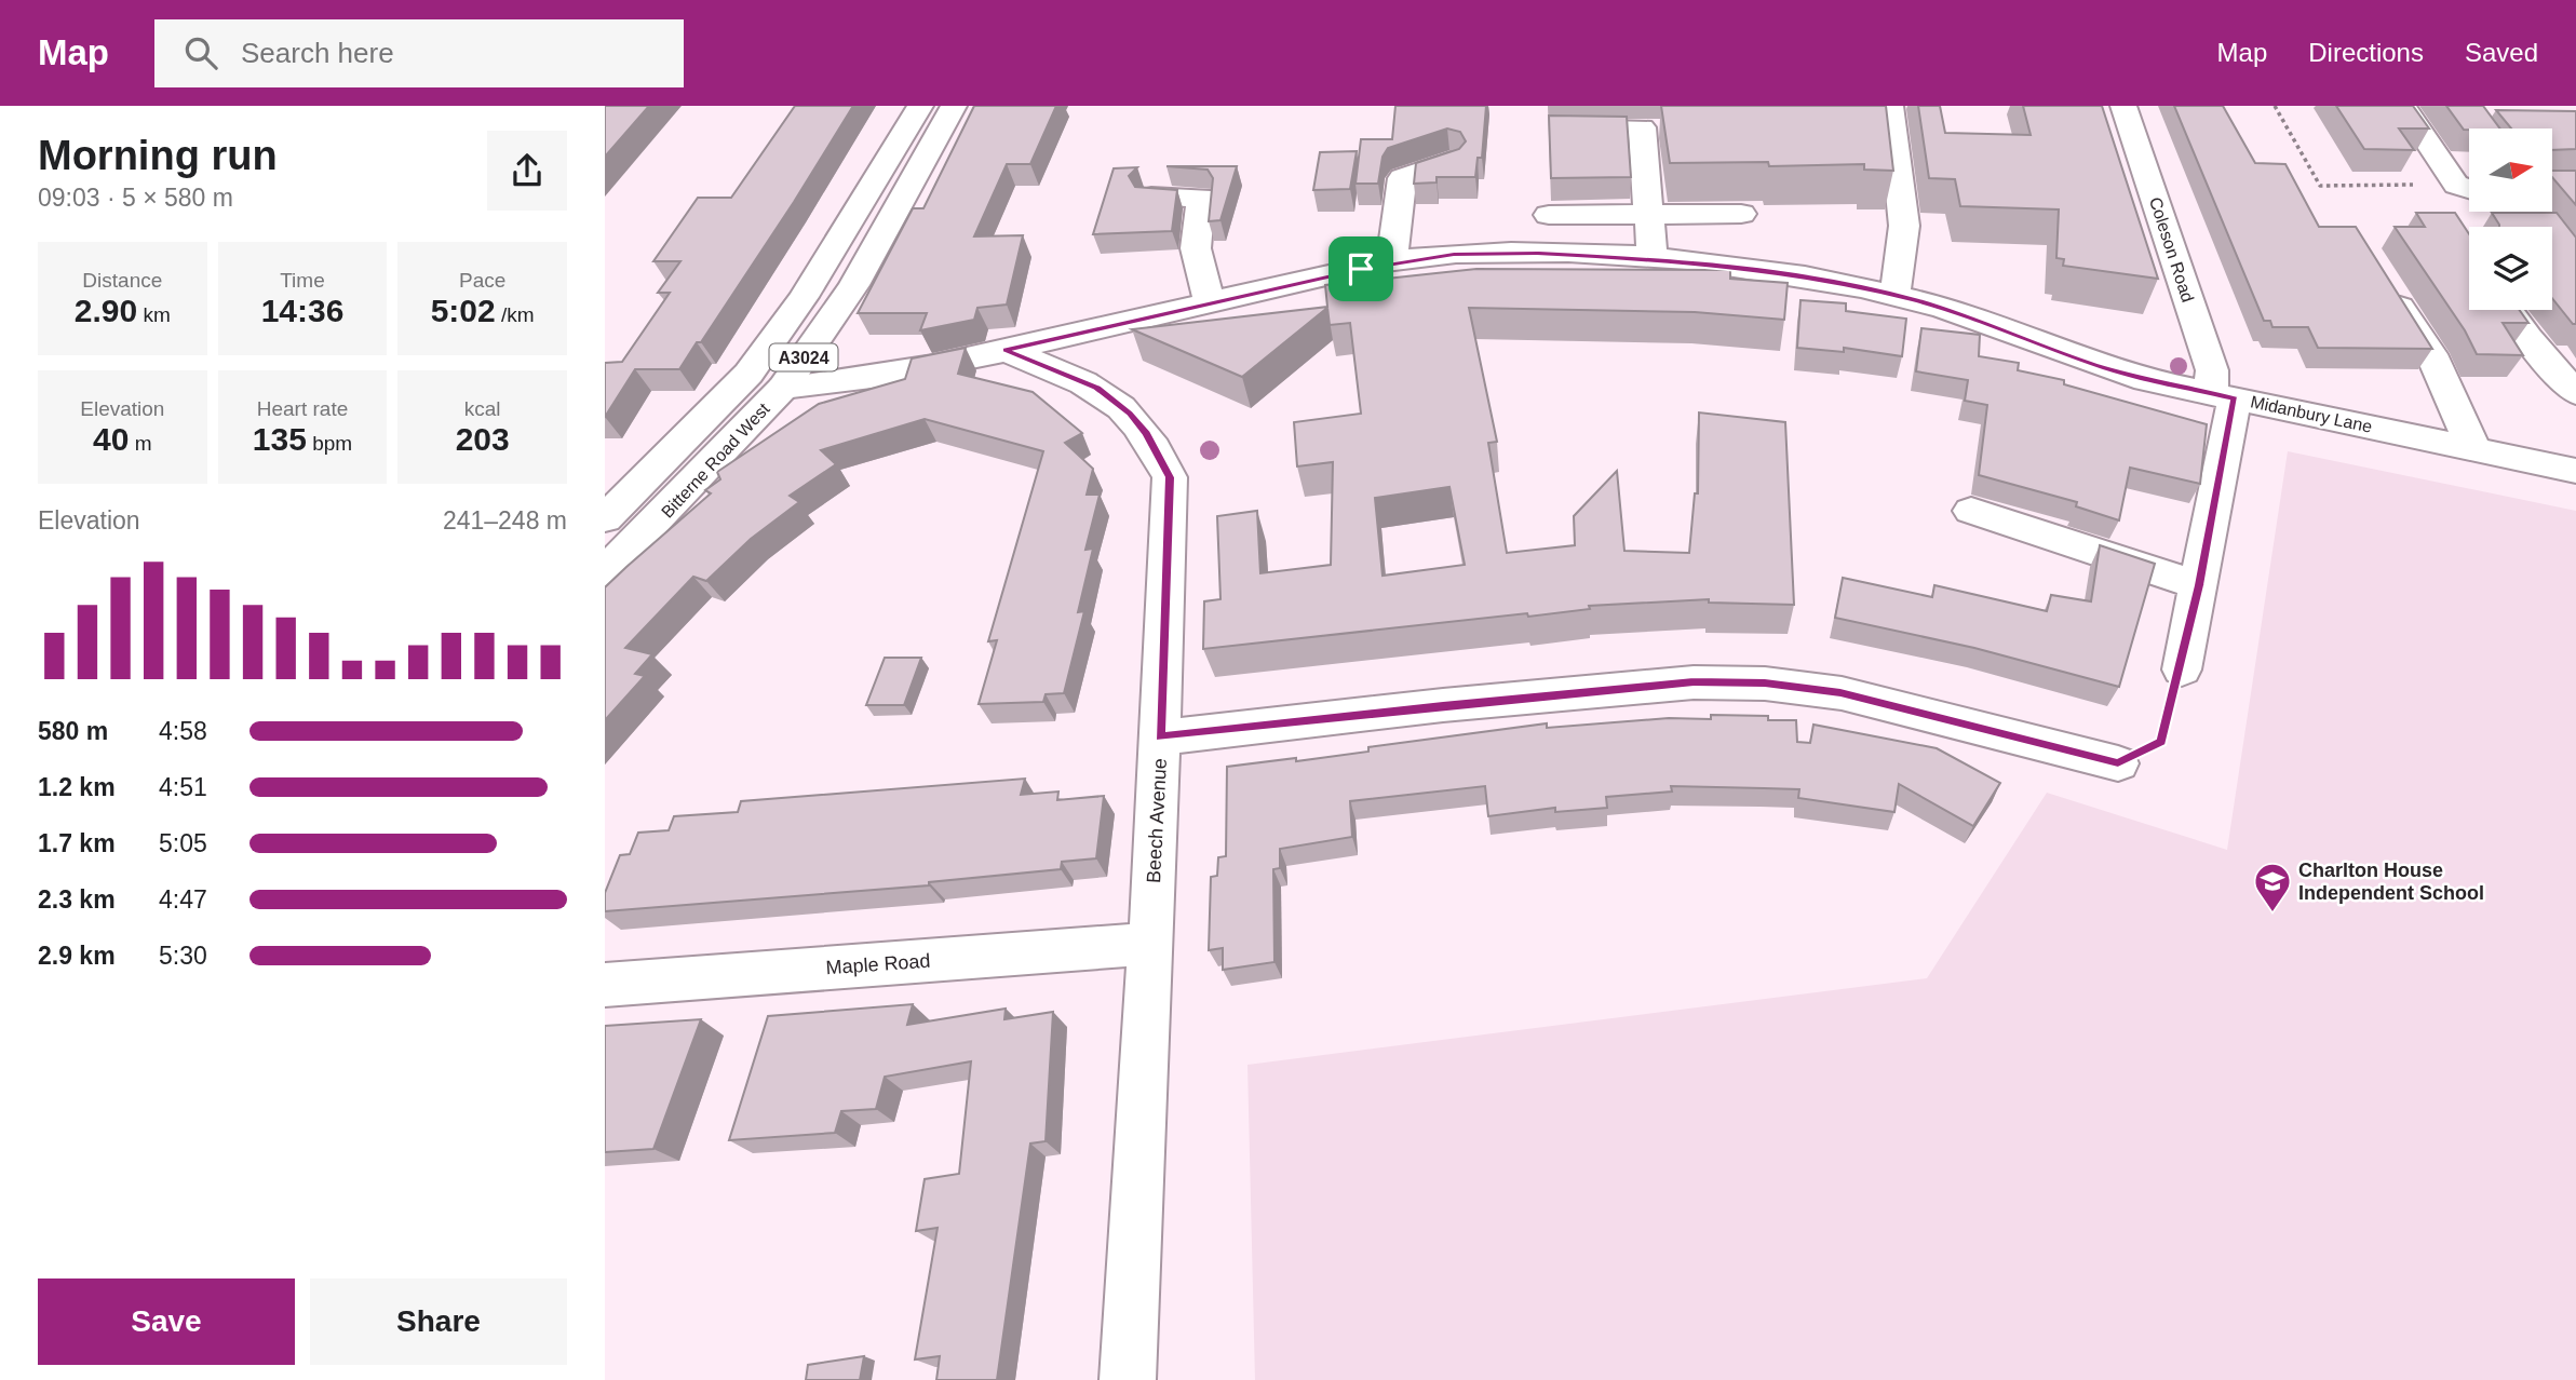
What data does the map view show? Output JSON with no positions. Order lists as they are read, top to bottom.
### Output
{
  "streets": {
    "street": [
      "Coleson Road",
      "A3024",
      "Midanbury Lane",
      "Bitterne Road West",
      "Beech Avenue",
      "Maple Road"
    ]
  },
  "crossings": [
    ["Coleson Road", "Midanbury Lane"],
    ["Midanbury Lane", "Bitterne Road West"],
    ["Midanbury Lane", "Beech Avenue"],
    ["Beech Avenue", "Maple Road"]
  ],
  "places": {
    "school or university": ["Charlton House Independent School"]
  },
  "north": "right",
  "page": {
    "header": "Map",
    "search": "Search here",
    "nav": ["Map", "Directions", "Saved"],
    "heading": ["Morning run", "09:03 · 5 × 580 m"],
    "stats": [
      ["Distance", "2.90 km"],
      ["Time", "14:36"],
      ["Pace", "5:02 /km"],
      ["Elevation", "40 m"],
      ["Heart rate", "135 bpm"],
      ["kcal", "203"]
    ],
    "chart": ["Elevation", "241–248 m"],
    "list": [
      {
        "name": "580 m",
        "note": "4:58"
      },
      {
        "name": "1.2 km",
        "note": "4:51"
      },
      {
        "name": "1.7 km",
        "note": "5:05"
      },
      {
        "name": "2.3 km",
        "note": "4:47"
      },
      {
        "name": "2.9 km",
        "note": "5:30"
      }
    ],
    "buttons": ["Save", "Share"]
  }
}
